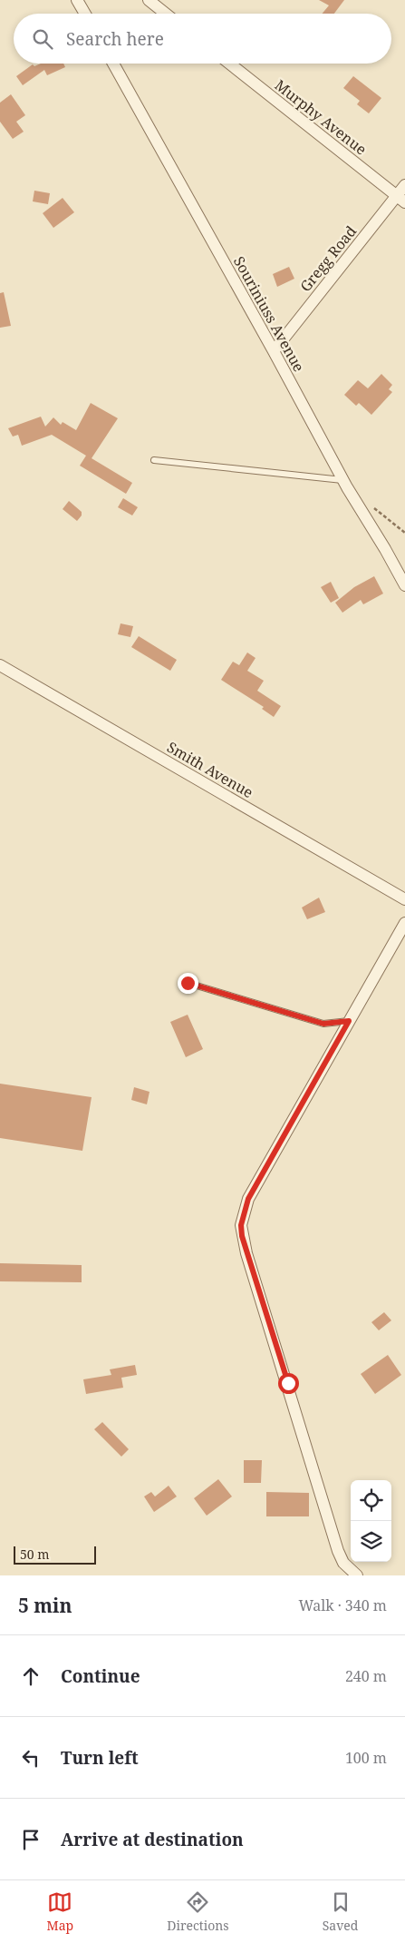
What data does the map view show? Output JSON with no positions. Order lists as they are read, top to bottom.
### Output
{
  "streets": {
    "street": [
      "Murphy Avenue",
      "Gregg Road",
      "Souriniuss Avenue",
      "Smith Avenue"
    ]
  },
  "crossings": [
    ["Murphy Avenue", "Gregg Road"],
    ["Gregg Road", "Souriniuss Avenue"]
  ],
  "scale_bar": "50 m",
  "page": {
    "search": "Search here",
    "scale": "50 m",
    "heading": ["5 min", "Walk · 340 m"],
    "list": [
      ["Continue", "240 m"],
      ["Turn left", "100 m"],
      "Arrive at destination"
    ],
    "nav": ["Map", "Directions", "Saved"]
  }
}
